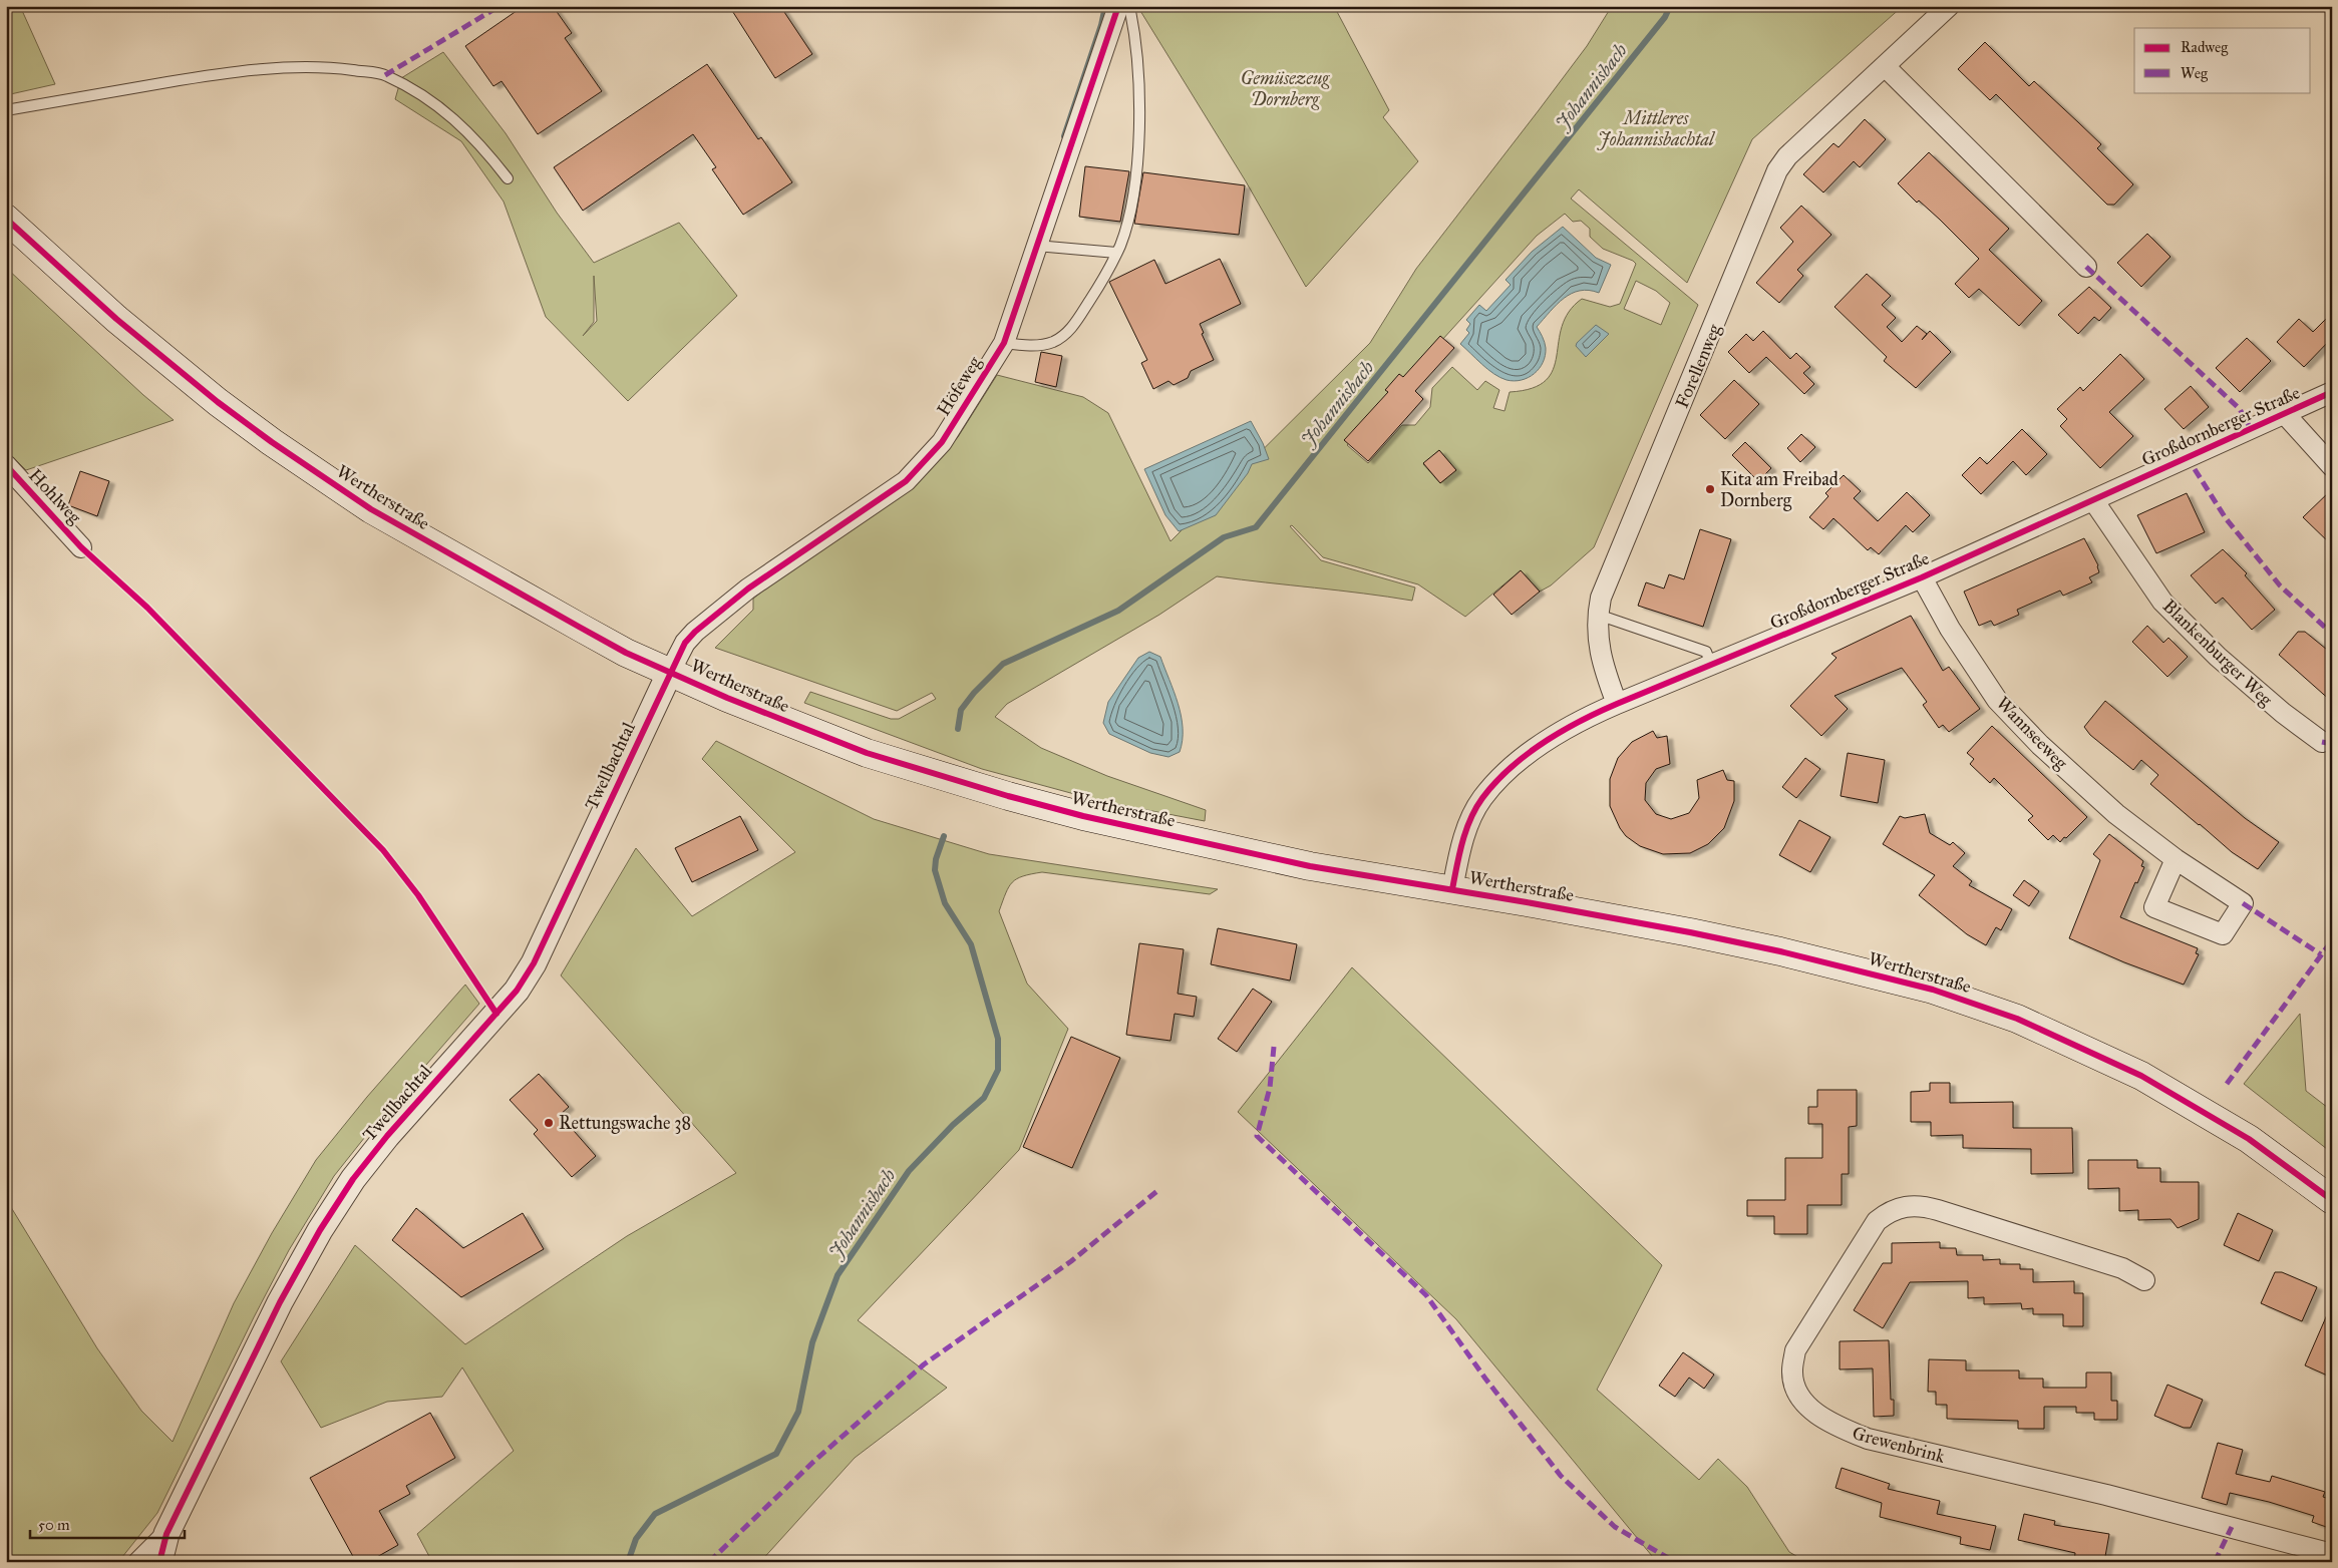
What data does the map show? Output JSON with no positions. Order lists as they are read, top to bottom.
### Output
{
  "streets": {
    "main road": ["Wertherstraße"],
    "street": [
      "Forellenweg",
      "Höfeweg",
      "Großdornberger Straße",
      "Hohlweg",
      "Blankenburger Weg",
      "Wannseeweg",
      "Twellbachtal",
      "Grewenbrink"
    ]
  },
  "crossings": [
    ["Forellenweg", "Großdornberger Straße"],
    ["Höfeweg", "Wertherstraße"],
    ["Höfeweg", "Twellbachtal"],
    ["Großdornberger Straße", "Wertherstraße"],
    ["Großdornberger Straße", "Blankenburger Weg"],
    ["Großdornberger Straße", "Wannseeweg"],
    ["Wertherstraße", "Twellbachtal"]
  ],
  "water": ["Johannisbach"],
  "parks": ["Gemüsezeug Dornberg", "Mittleres Johannisbachtal"],
  "places": ["Kita am Freibad Dornberg", "Rettungswache 38"],
  "legend": ["Radweg", "Weg"],
  "scale_bar": "50 m"
}
